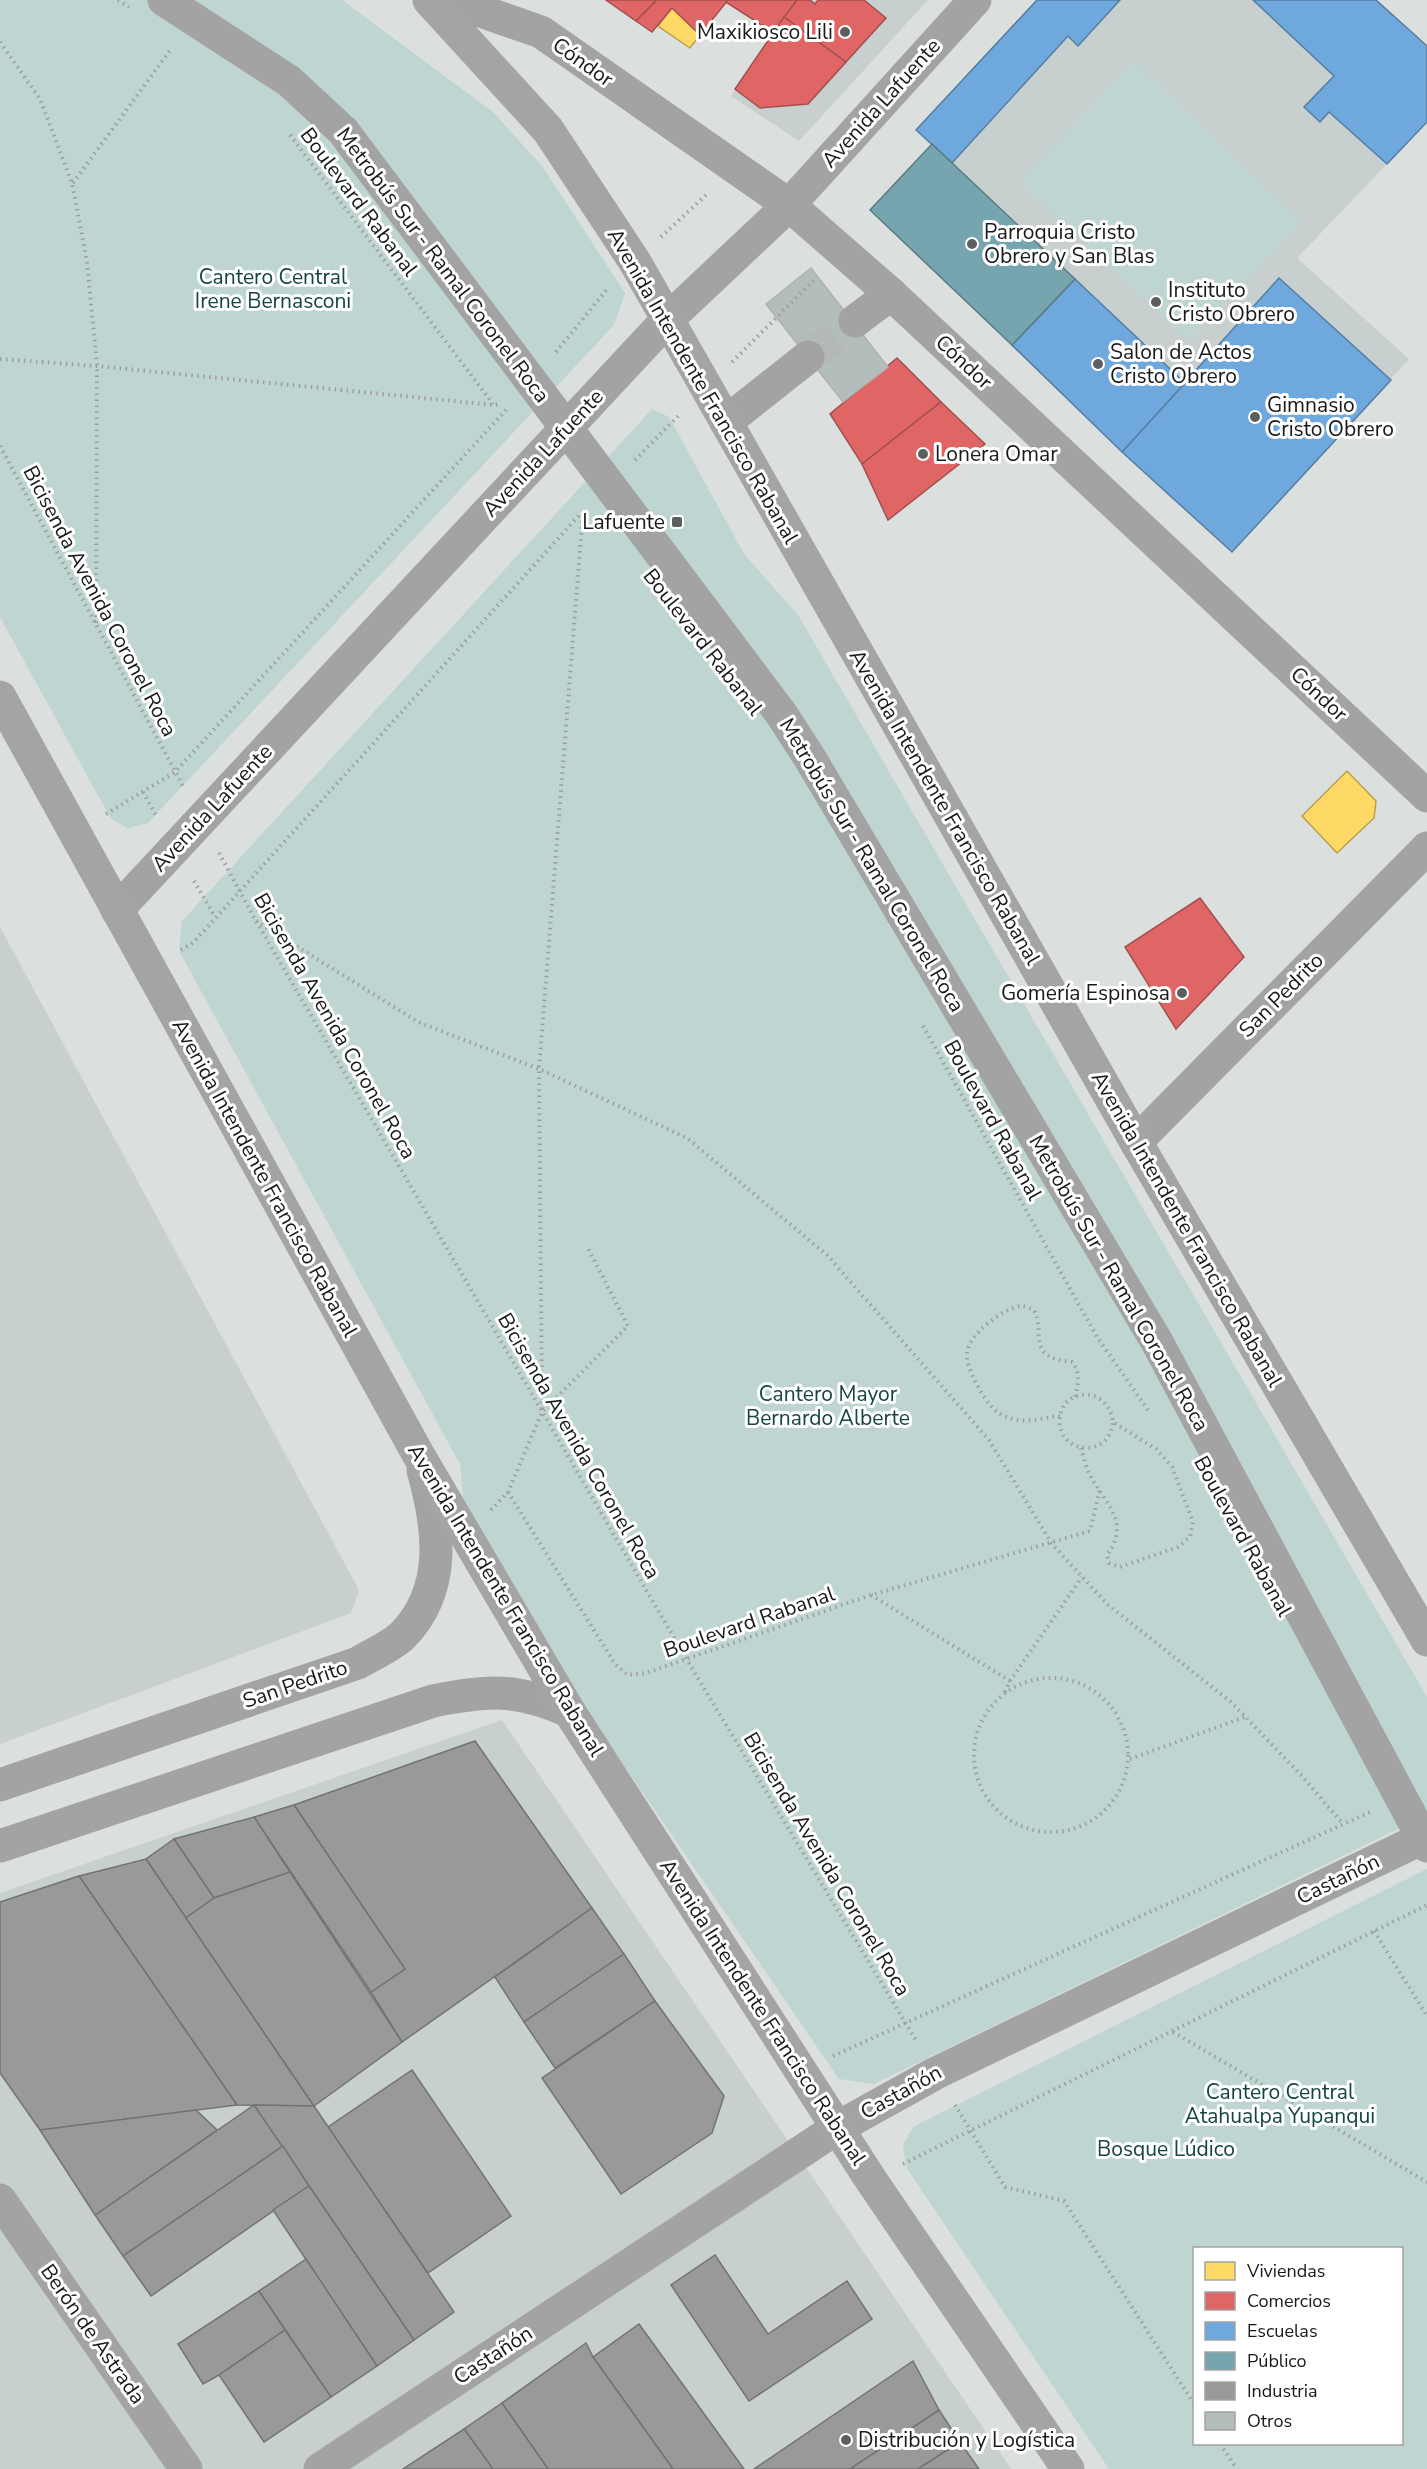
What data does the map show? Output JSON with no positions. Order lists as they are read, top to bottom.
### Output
{
  "streets": {
    "main road": ["Avenida Intendente Francisco Rabanal"],
    "street": [
      "Cóndor",
      "Avenida Lafuente",
      "Metrobús Sur - Ramal Coronel Roca",
      "San Pedrito",
      "Castañón",
      "Berón de Astrada"
    ],
    "path": ["Boulevard Rabanal", "Bicisenda Avenida Coronel Roca"]
  },
  "crossings": [
    ["Cóndor", "Avenida Lafuente"],
    ["Avenida Lafuente", "Metrobús Sur - Ramal Coronel Roca"],
    ["Avenida Lafuente", "Avenida Intendente Francisco Rabanal"],
    ["Avenida Lafuente", "Bicisenda Avenida Coronel Roca"],
    ["Boulevard Rabanal", "Bicisenda Avenida Coronel Roca"],
    ["Metrobús Sur - Ramal Coronel Roca", "Castañón"],
    ["Avenida Intendente Francisco Rabanal", "San Pedrito"],
    ["Avenida Intendente Francisco Rabanal", "Castañón"],
    ["Bicisenda Avenida Coronel Roca", "Castañón"]
  ],
  "parks": [
    "Cantero Central Irene Bernasconi",
    "Cantero Mayor Bernardo Alberte",
    "Cantero Central Atahualpa Yupanqui",
    "Bosque Lúdico"
  ],
  "places": {
    "other": [
      "Maxikiosco Lili",
      "Parroquia Cristo Obrero y San Blas",
      "Instituto Cristo Obrero",
      "Salon de Actos Cristo Obrero",
      "Gimnasio Cristo Obrero",
      "Lonera Omar",
      "Gomería Espinosa",
      "Distribución y Logística"
    ],
    "transit": ["Lafuente"]
  },
  "legend": [
    "Viviendas",
    "Comercios",
    "Escuelas",
    "Público",
    "Industria",
    "Otros"
  ]
}
